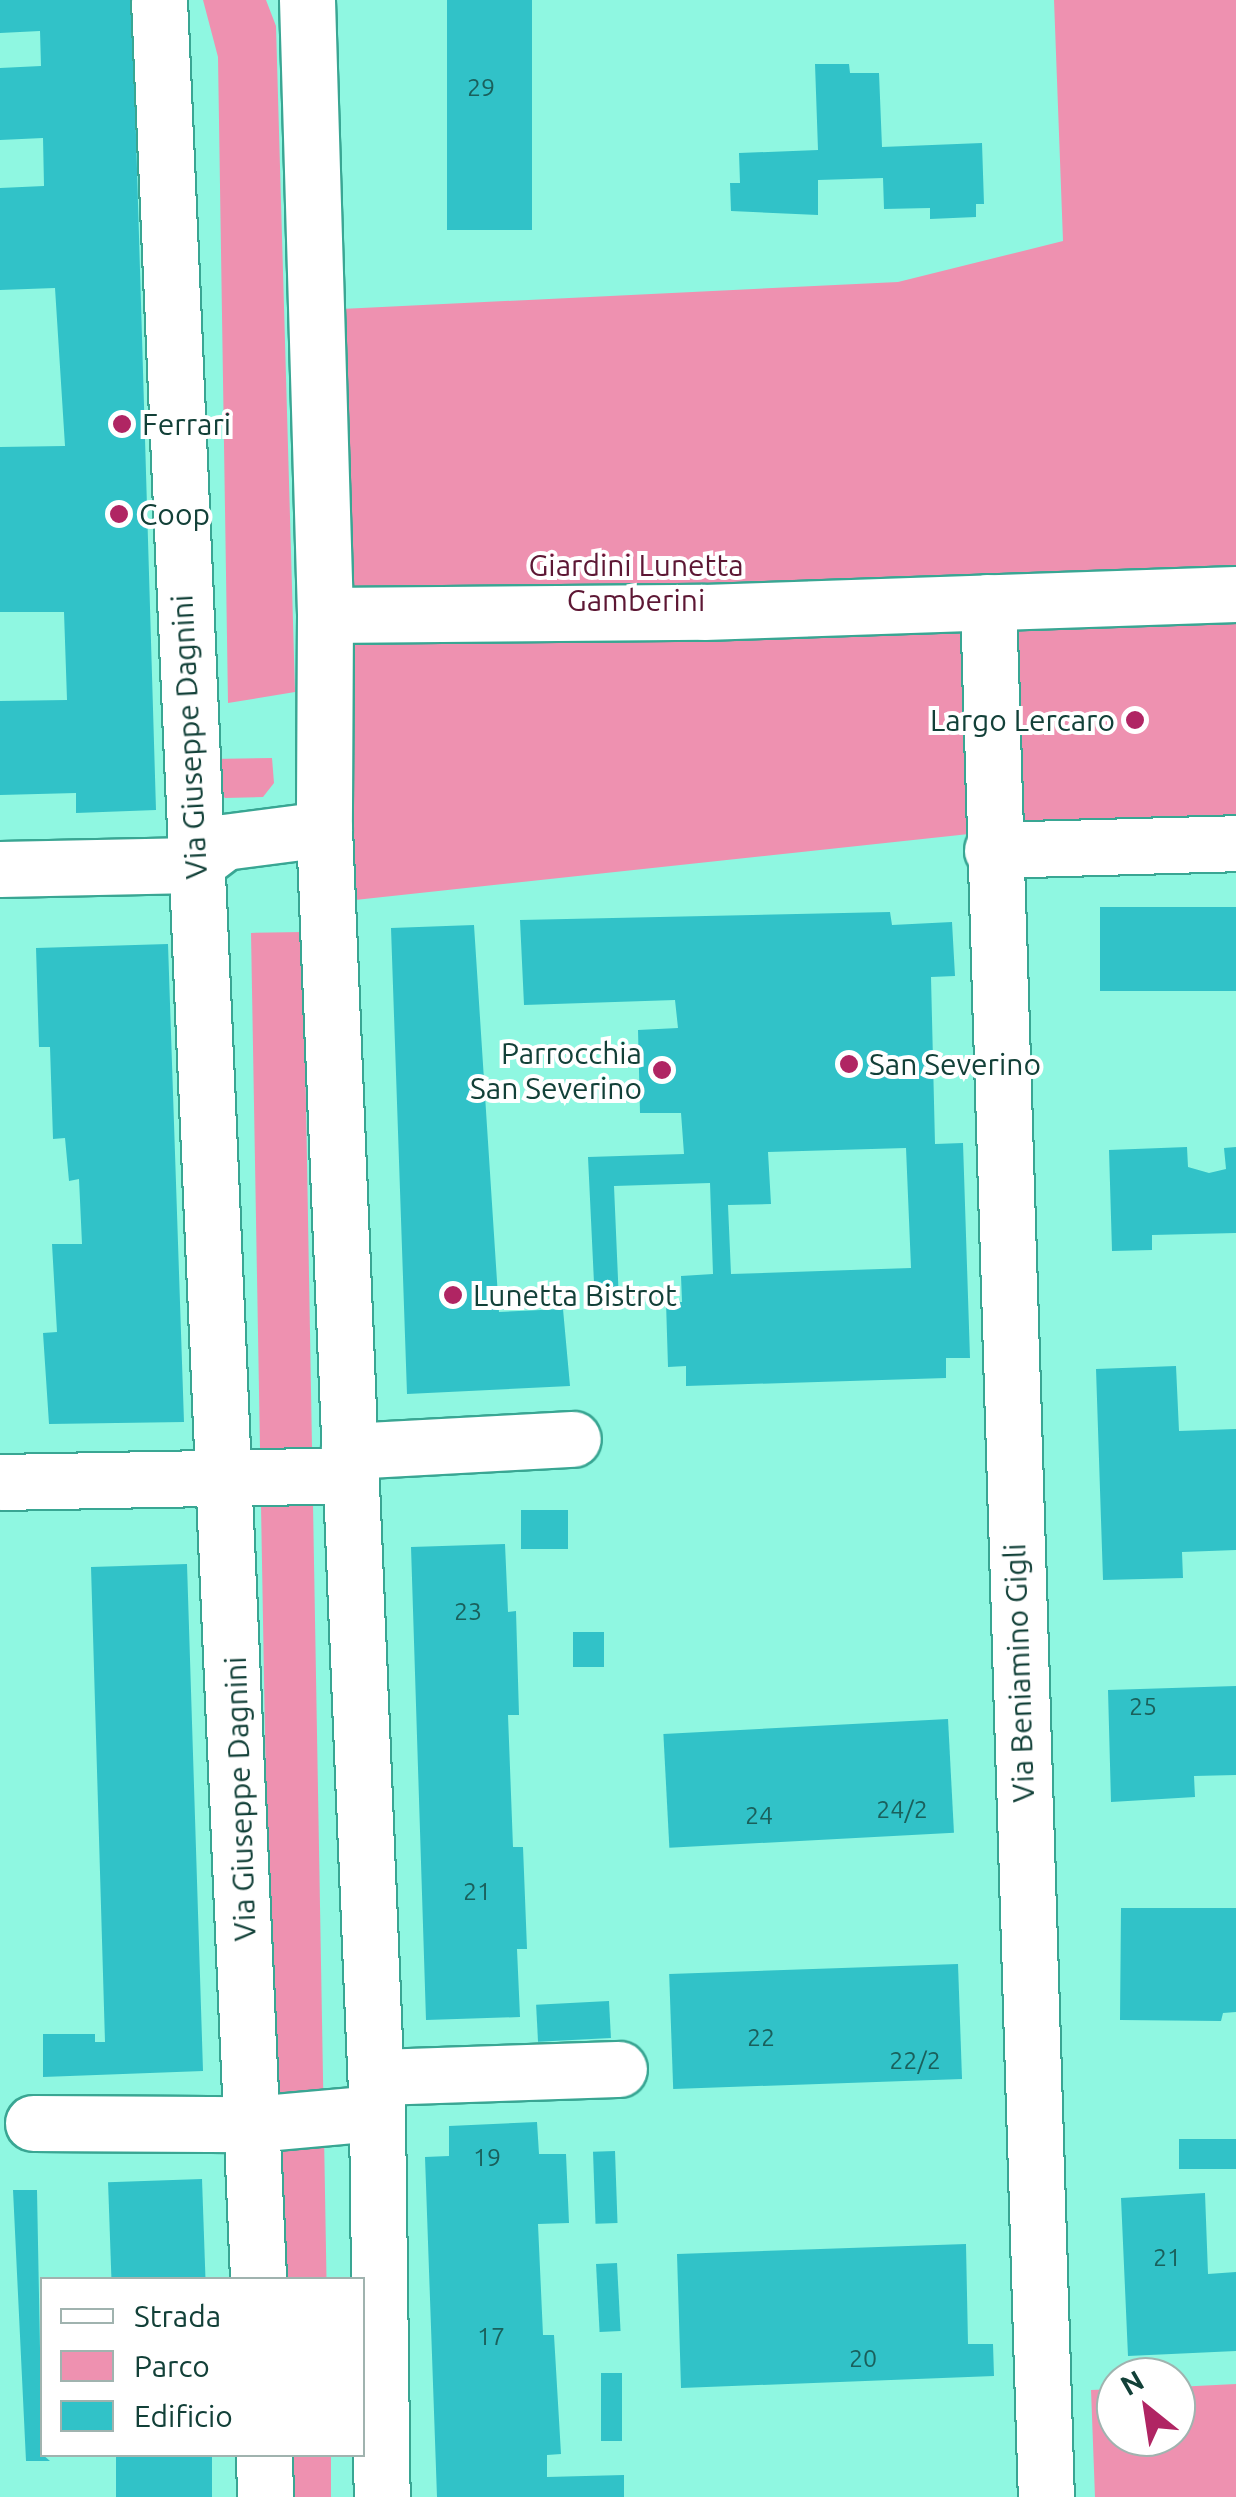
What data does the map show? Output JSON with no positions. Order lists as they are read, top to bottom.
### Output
{
  "streets": {
    "street": ["Via Giuseppe Dagnini", "Via Beniamino Gigli"]
  },
  "parks": ["Giardini Lunetta Gamberini"],
  "places": [
    "Ferrari",
    "Coop",
    "Largo Lercaro",
    "San Severino",
    "Parrocchia San Severino",
    "Lunetta Bistrot"
  ],
  "house_numbers": [
    "29",
    "23",
    "25",
    "24/2",
    "24",
    "21",
    "22",
    "22/2",
    "19",
    "21",
    "17",
    "20"
  ],
  "legend": ["Strada", "Parco", "Edificio"],
  "north": "top left"
}
